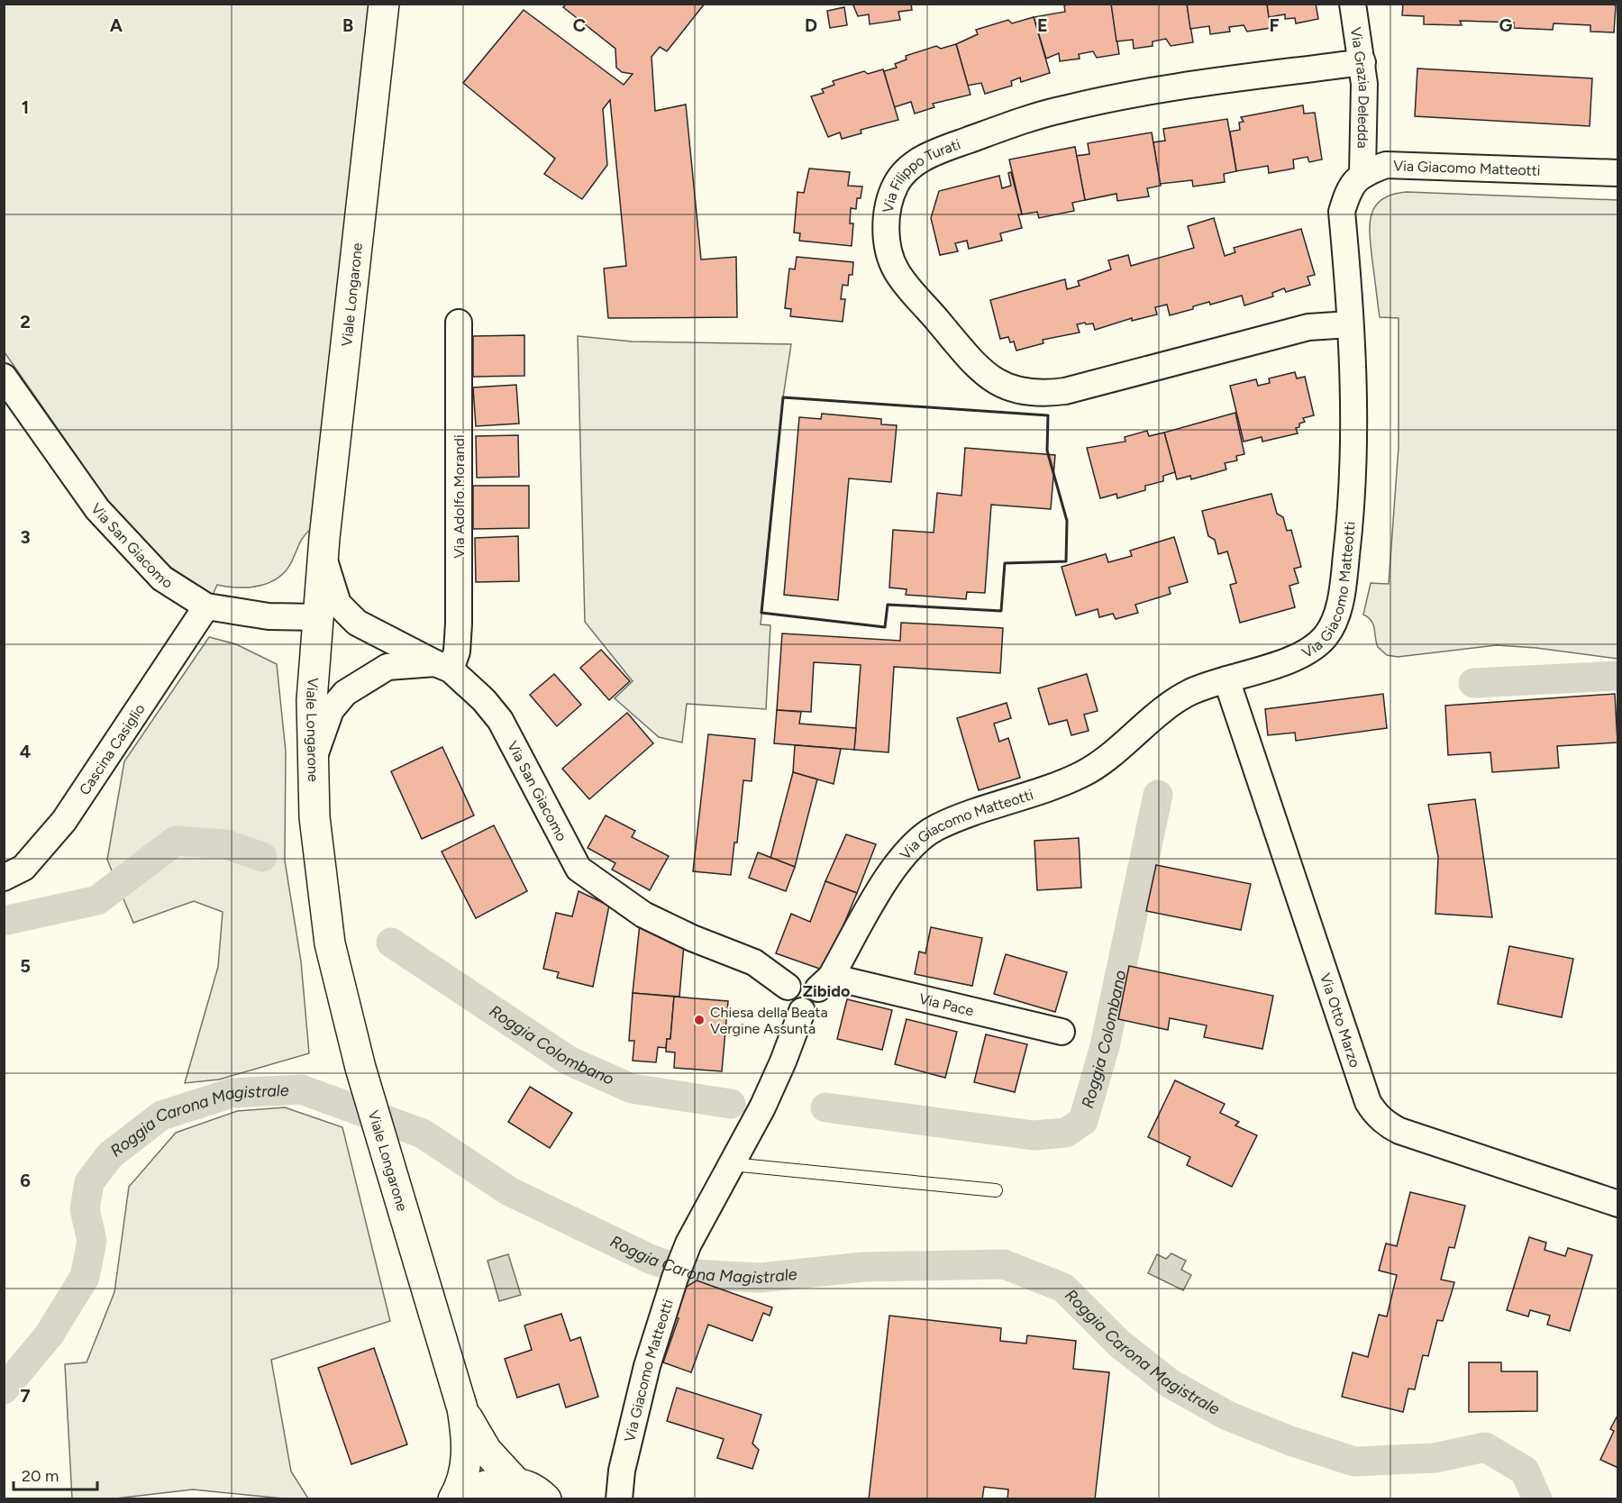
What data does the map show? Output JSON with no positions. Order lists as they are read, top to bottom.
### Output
{
  "streets": {
    "main road": ["Viale Longarone"],
    "street": [
      "Via Grazia Deledda",
      "Via Giacomo Matteotti",
      "Via Filippo Turati",
      "Via Adolfo Morandi",
      "Via San Giacomo",
      "Cascina Casiglio",
      "Via Pace",
      "Via Otto Marzo"
    ]
  },
  "crossings": [
    ["Via Grazia Deledda", "Via Giacomo Matteotti"],
    ["Via Grazia Deledda", "Via Filippo Turati"],
    ["Via Giacomo Matteotti", "Via Filippo Turati"],
    ["Via Giacomo Matteotti", "Via San Giacomo"],
    ["Via Giacomo Matteotti", "Via Pace"],
    ["Via Giacomo Matteotti", "Via Otto Marzo"],
    ["Viale Longarone", "Via San Giacomo"],
    ["Via Adolfo Morandi", "Via San Giacomo"],
    ["Via San Giacomo", "Cascina Casiglio"],
    ["Via San Giacomo", "Via Pace"]
  ],
  "districts": ["Zibido"],
  "water": ["Roggia Colombano", "Roggia Carona Magistrale"],
  "places": ["Chiesa della Beata Vergine Assunta"],
  "scale_bar": "20 m",
  "grid": {
    "columns": [
      "A",
      "B",
      "C",
      "D",
      "E",
      "F",
      "G"
    ],
    "rows": [
      "1",
      "2",
      "3",
      "4",
      "5",
      "6",
      "7"
    ]
  }
}
